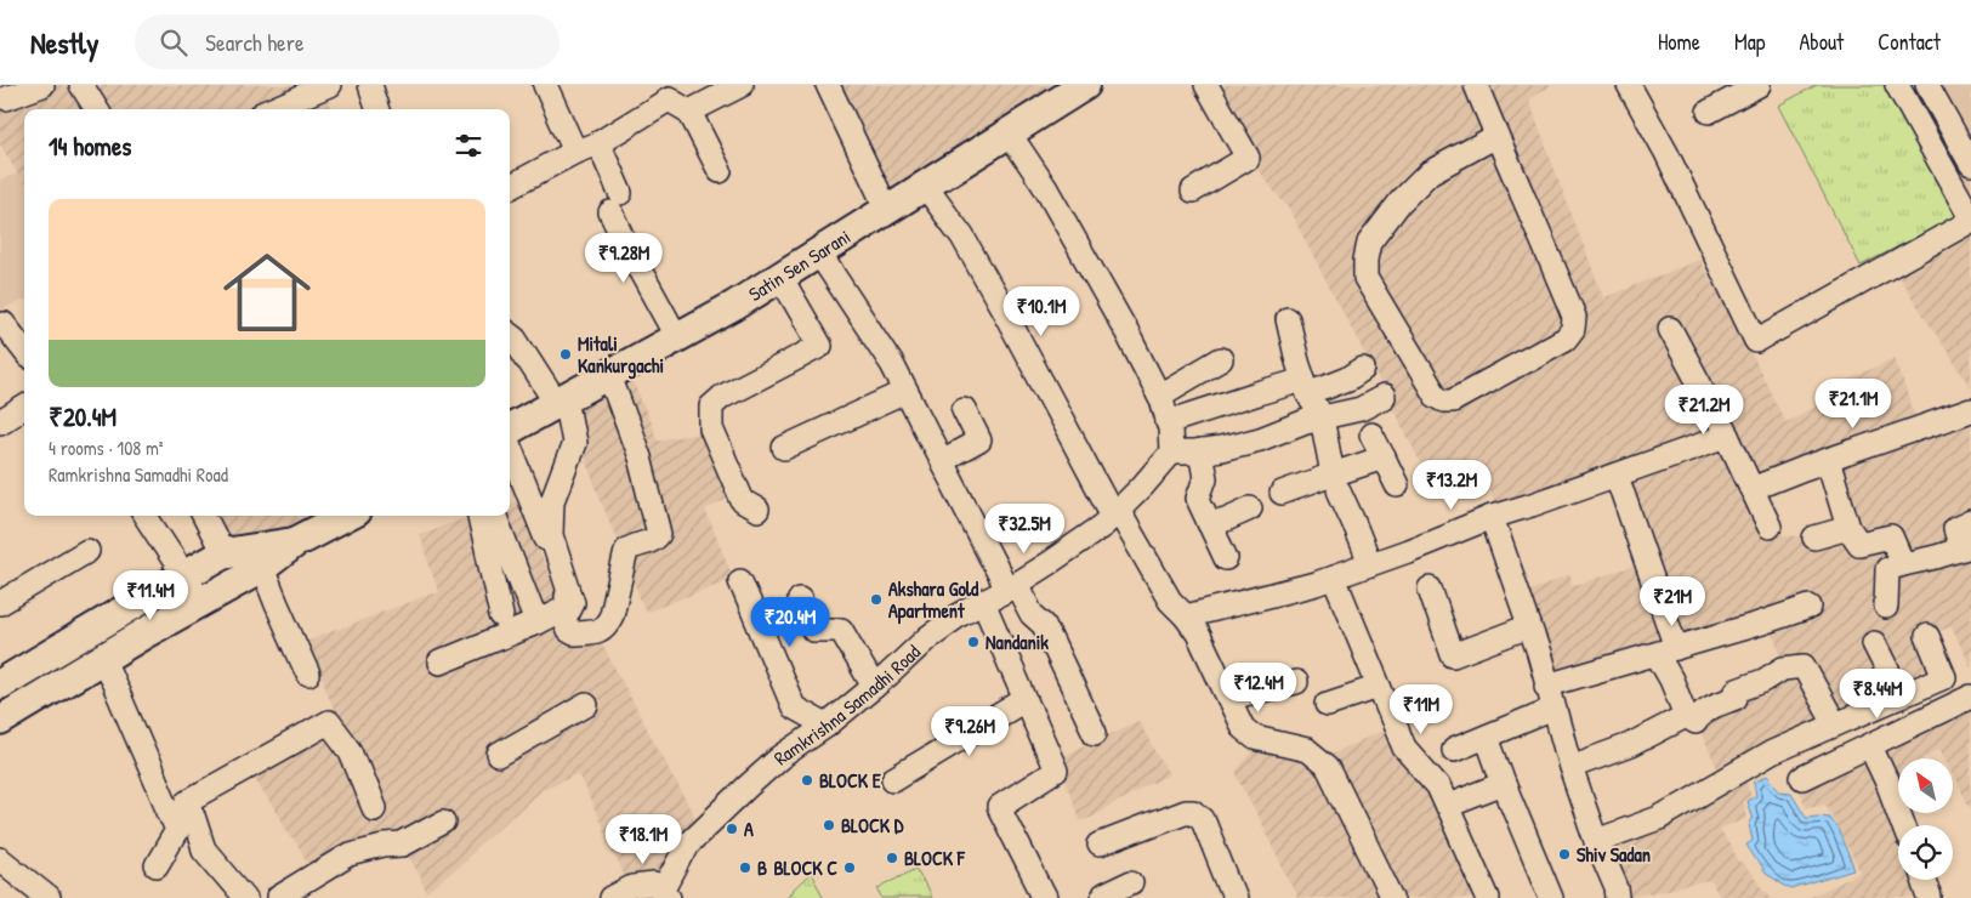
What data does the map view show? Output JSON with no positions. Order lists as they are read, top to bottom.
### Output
{
  "streets": {
    "main road": ["Satin Sen Sarani"],
    "street": ["Ramkrishna Samadhi Road"]
  },
  "places": [
    "Mitali Kankurgachi",
    "Akshara Gold Apartment",
    "Nandanik",
    "BLOCK E",
    "BLOCK D",
    "A",
    "Shiv Sadan",
    "BLOCK F",
    "B",
    "BLOCK C"
  ],
  "north": "top left",
  "page": {
    "header": "Nestly",
    "search": "Search here",
    "nav": [
      "Home",
      "Map",
      "About",
      "Contact"
    ],
    "heading": "14 homes",
    "list": [
      {
        "name": "₹20.4M",
        "note": "4 rooms · 108 m² · Ramkrishna Samadhi Road"
      }
    ],
    "price": [
      "₹9.28M",
      "₹10.1M",
      "₹21.1M",
      "₹21.2M",
      "₹13.2M",
      "₹32.5M",
      "₹11.4M",
      "₹21M",
      "₹20.4M",
      "₹12.4M",
      "₹8.44M",
      "₹11M",
      "₹9.26M",
      "₹18.1M"
    ]
  }
}
